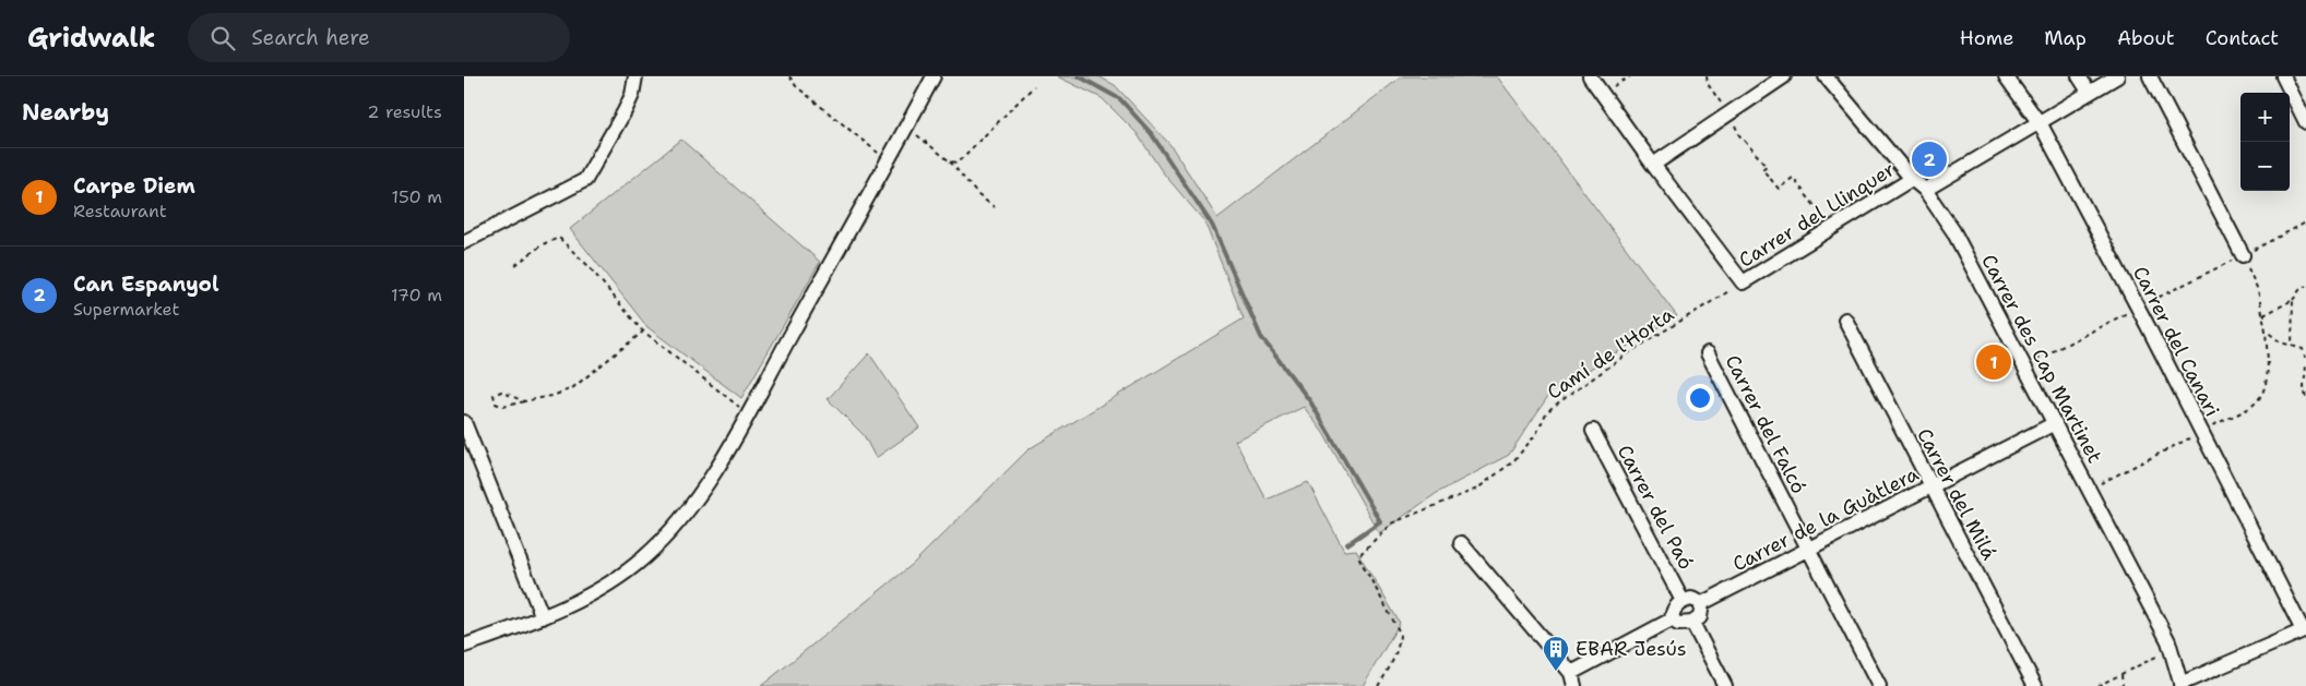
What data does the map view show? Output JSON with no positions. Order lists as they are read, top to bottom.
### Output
{
  "streets": {
    "street": [
      "Carrer del Llinquer",
      "Carrer del Canari",
      "Carrer des Cap Martinet",
      "Carrer del Falcó",
      "Carrer del Milá",
      "Carrer del Paó",
      "Carrer de la Guàtlera"
    ],
    "path": ["Camí de l'Horta"]
  },
  "crossings": [
    ["Carrer del Llinquer", "Carrer del Canari"],
    ["Carrer del Llinquer", "Camí de l'Horta"],
    ["Carrer del Llinquer", "Carrer des Cap Martinet"],
    ["Carrer des Cap Martinet", "Carrer de la Guàtlera"],
    ["Carrer del Falcó", "Carrer de la Guàtlera"],
    ["Carrer del Milá", "Carrer de la Guàtlera"],
    ["Carrer del Paó", "Carrer de la Guàtlera"]
  ],
  "places": {
    "building": ["EBAR Jesús"]
  },
  "page": {
    "header": "Gridwalk",
    "search": "Search here",
    "nav": [
      "Home",
      "Map",
      "About",
      "Contact"
    ],
    "heading": ["Nearby", "2 results"],
    "map_buttons": ["+", "−"],
    "pins": ["2", "1"],
    "list": [
      {
        "mark": "1",
        "name": "Carpe Diem",
        "note": "Restaurant",
        "value": "150 m"
      },
      {
        "mark": "2",
        "name": "Can Espanyol",
        "note": "Supermarket",
        "value": "170 m"
      }
    ]
  }
}
